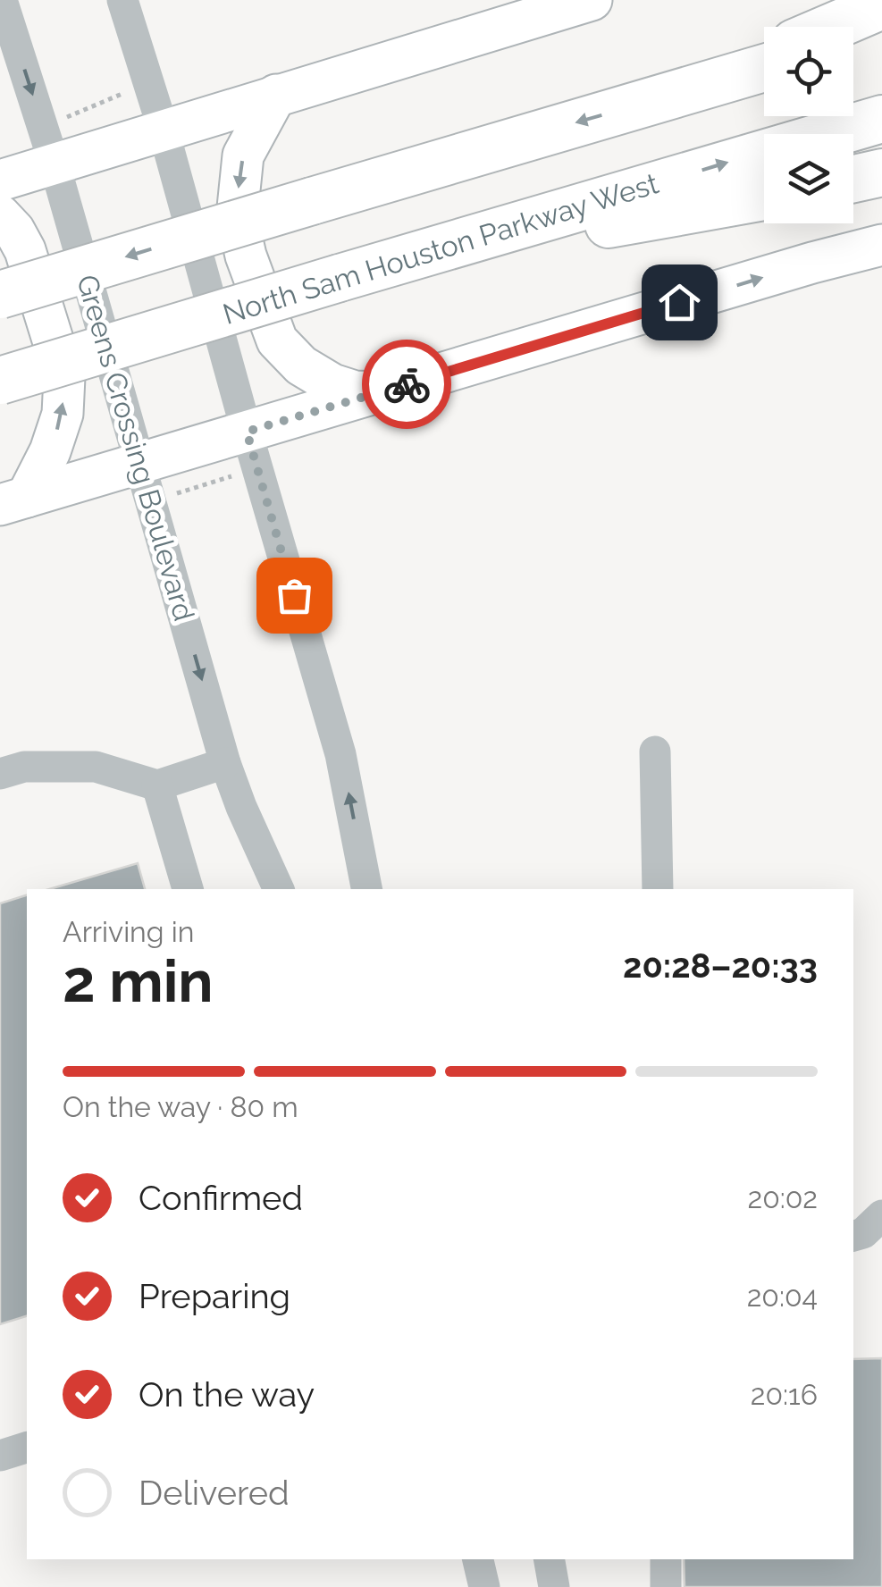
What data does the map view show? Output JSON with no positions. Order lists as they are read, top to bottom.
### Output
{
  "streets": {
    "highway": ["North Sam Houston Parkway West"],
    "street": ["Greens Crossing Boulevard"]
  },
  "page": {
    "heading": ["2 min", "Arriving in", "20:28–20:33"],
    "bar": "On the way · 80 m",
    "list": [
      ["Confirmed", "20:02"],
      ["Preparing", "20:04"],
      ["On the way", "20:16"],
      "Delivered"
    ]
  }
}
